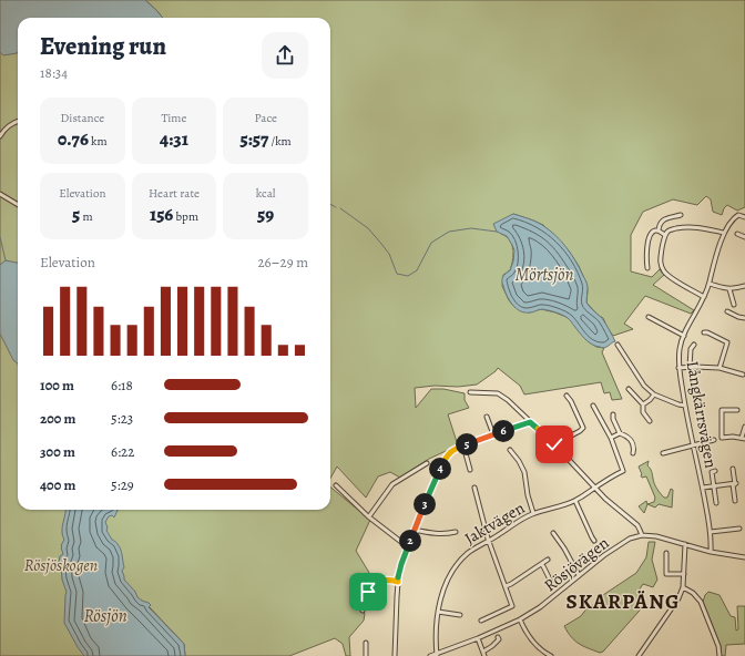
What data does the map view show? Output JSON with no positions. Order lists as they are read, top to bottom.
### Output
{
  "streets": {
    "street": ["Långkärrsvägen", "Jaktvägen", "Rösjövägen"]
  },
  "crossings": [
    ["Jaktvägen", "Rösjövägen"]
  ],
  "districts": ["SKARPÄNG"],
  "water": ["Mörtsjön", "Rösjön"],
  "parks": ["Rösjöskogen"],
  "page": {
    "heading": ["Evening run", "18:34"],
    "stats": [
      ["Distance", "0.76 km"],
      ["Time", "4:31"],
      ["Pace", "5:57 /km"],
      ["Elevation", "5 m"],
      ["Heart rate", "156 bpm"],
      ["kcal", "59"]
    ],
    "chart": ["Elevation", "26–29 m"],
    "list": [
      {
        "name": "100 m",
        "note": "6:18"
      },
      {
        "name": "200 m",
        "note": "5:23"
      },
      {
        "name": "300 m",
        "note": "6:22"
      },
      {
        "name": "400 m",
        "note": "5:29"
      }
    ],
    "pins": [
      "6",
      "5",
      "4",
      "3",
      "2"
    ]
  }
}
